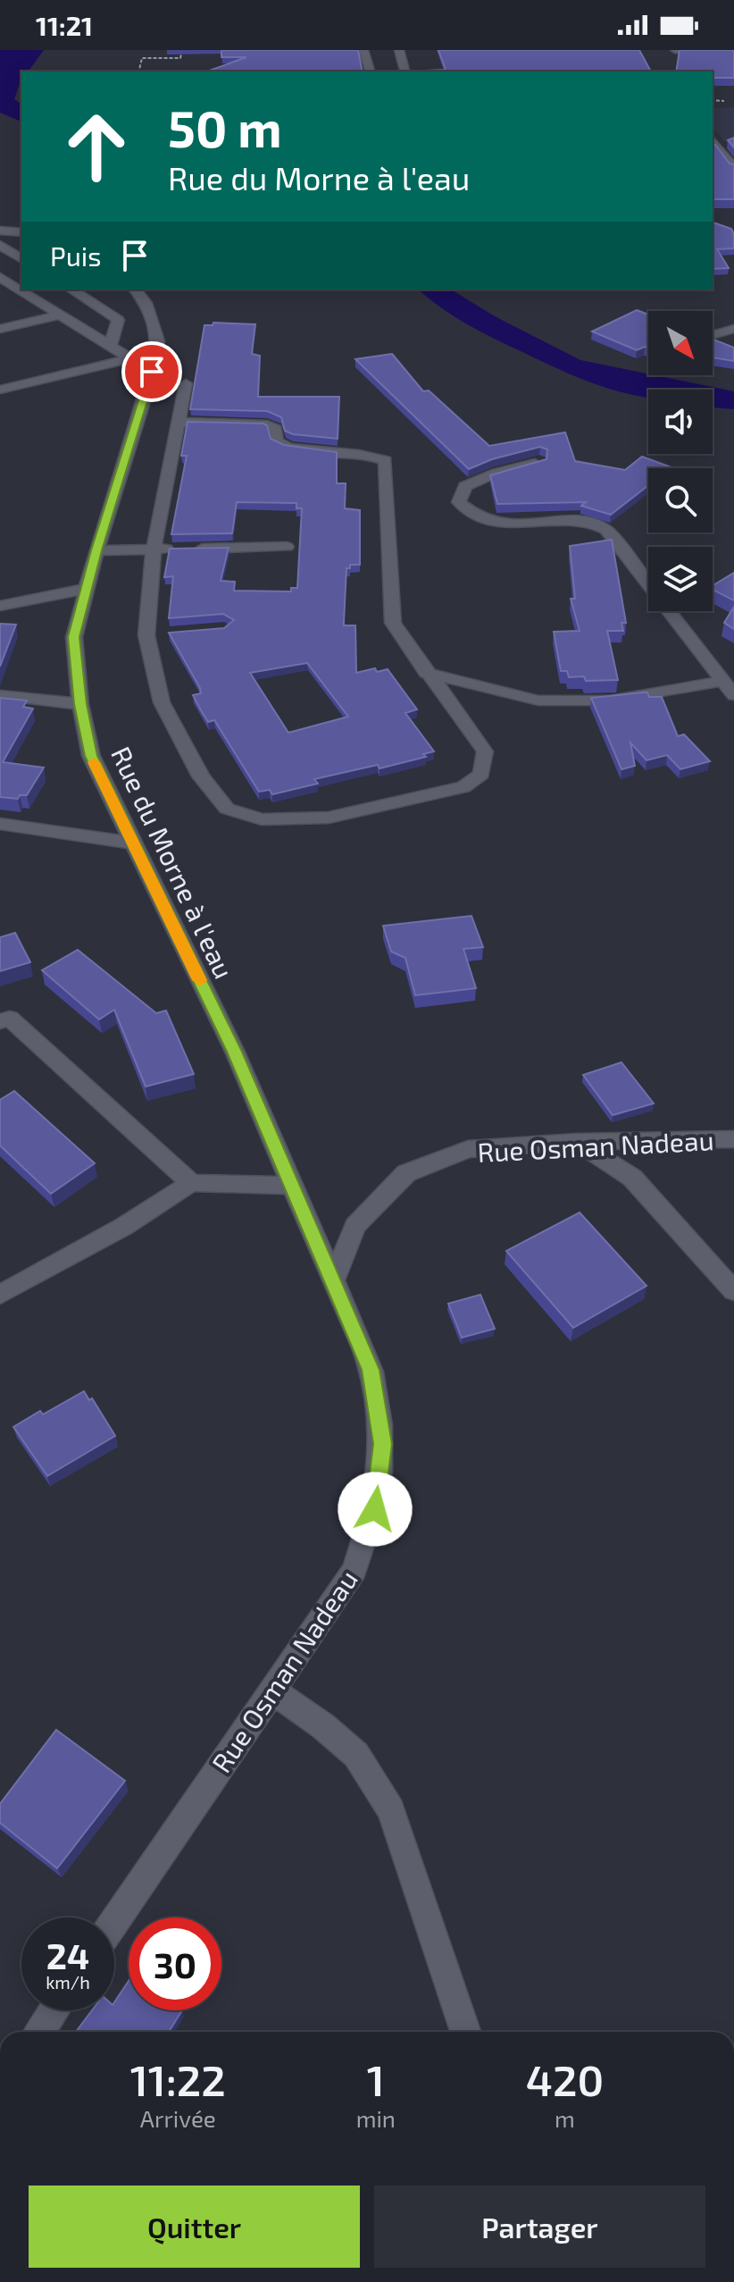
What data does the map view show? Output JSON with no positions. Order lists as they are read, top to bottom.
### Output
{
  "streets": {
    "street": ["Rue du Morne à l'eau", "Rue Osman Nadeau"]
  },
  "crossings": [
    ["Rue du Morne à l'eau", "Rue Osman Nadeau"]
  ],
  "north": "bottom right",
  "page": {
    "status": "11:21",
    "turn": ["50 m", "Rue du Morne à l'eau"],
    "then": "Puis",
    "speed": "24 km/h",
    "limit": "30",
    "eta": [
      "11:22",
      "Arrivée",
      "1",
      "min",
      "420",
      "m"
    ],
    "buttons": ["Quitter", "Partager"]
  }
}
